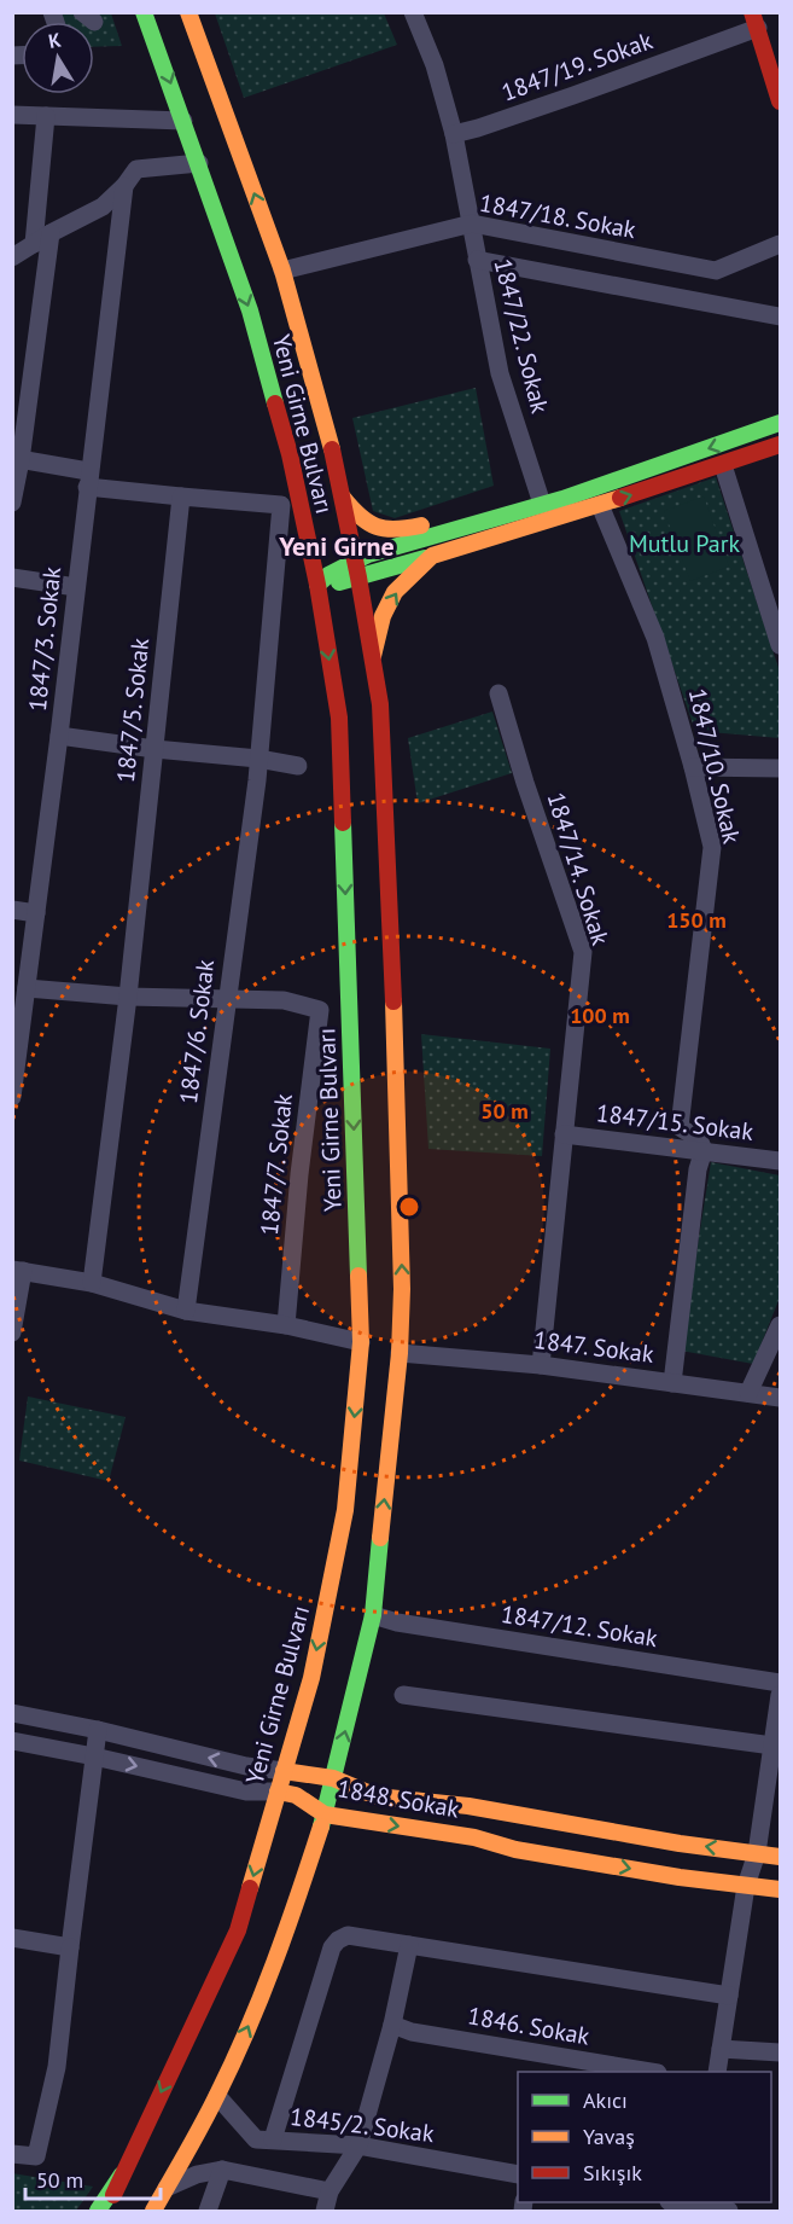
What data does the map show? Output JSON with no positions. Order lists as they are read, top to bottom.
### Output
{
  "streets": {
    "main road": ["Yeni Girne Bulvarı", "1848. Sokak"],
    "street": [
      "1847/19. Sokak",
      "1847/18. Sokak",
      "1847/22. Sokak",
      "1847/3. Sokak",
      "1847/5. Sokak",
      "1847/10. Sokak",
      "1847/14. Sokak",
      "1847/6. Sokak",
      "1847/15. Sokak",
      "1847/7. Sokak",
      "1847. Sokak",
      "1847/12. Sokak",
      "1846. Sokak",
      "1845/2. Sokak"
    ]
  },
  "crossings": [
    ["1847/19. Sokak", "1847/22. Sokak"],
    ["1847/18. Sokak", "1847/22. Sokak"],
    ["1847/18. Sokak", "Yeni Girne Bulvarı"],
    ["Yeni Girne Bulvarı", "1847. Sokak"],
    ["Yeni Girne Bulvarı", "1847/12. Sokak"],
    ["Yeni Girne Bulvarı", "1848. Sokak"],
    ["Yeni Girne Bulvarı", "1845/2. Sokak"],
    ["1847/10. Sokak", "1847/15. Sokak"],
    ["1847/14. Sokak", "1847/15. Sokak"],
    ["1847/14. Sokak", "1847. Sokak"],
    ["1847/6. Sokak", "1847/7. Sokak"]
  ],
  "districts": ["Yeni Girne"],
  "parks": ["Mutlu Park"],
  "legend": ["Akıcı", "Yavaş", "Sıkışık"],
  "scale_bar": "50 m",
  "north": "top",
  "rings": ["150 m", "100 m", "50 m"]
}
